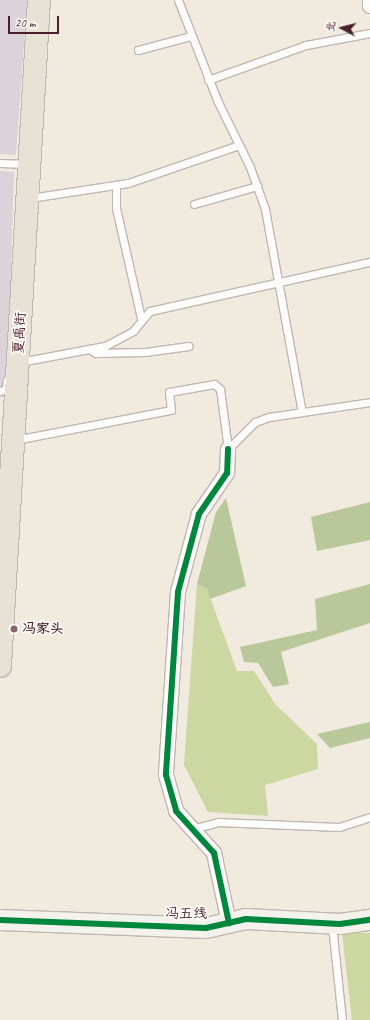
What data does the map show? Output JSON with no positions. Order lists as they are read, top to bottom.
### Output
{
  "streets": {
    "main road": ["夏禹街"],
    "street": ["冯五线"]
  },
  "places": ["冯家头"],
  "scale_bar": "20 m",
  "north": "left"
}
